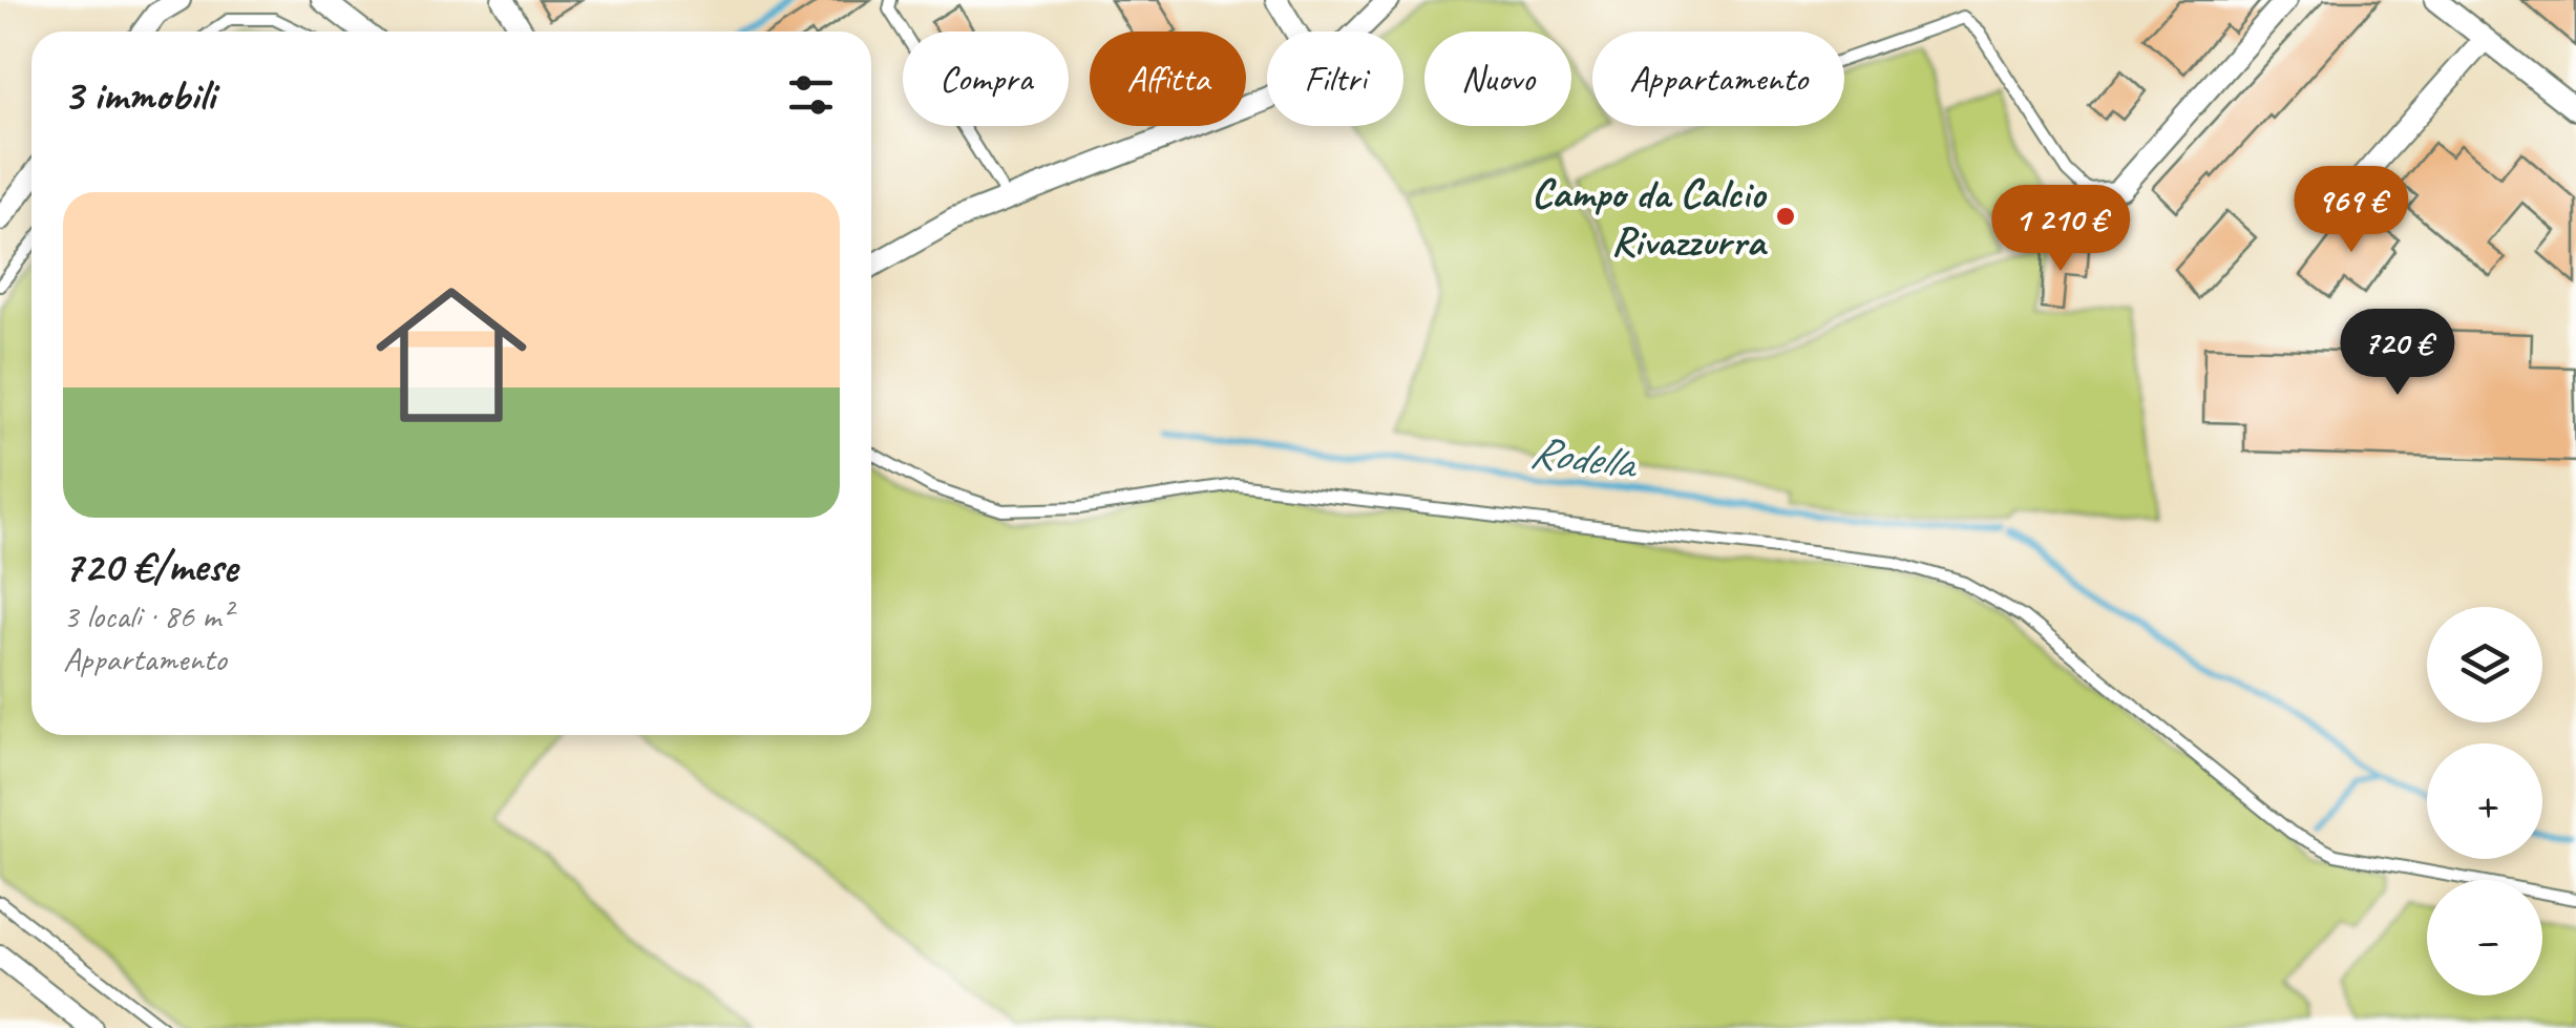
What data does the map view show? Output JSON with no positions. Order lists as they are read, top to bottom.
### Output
{
  "water": ["Rodella"],
  "places": ["Campo da Calcio Rivazzurra"],
  "page": {
    "chip": [
      "Compra",
      "Affitta",
      "Filtri",
      "Nuovo",
      "Appartamento"
    ],
    "heading": "3 immobili",
    "list": [
      {
        "name": "720 €/mese",
        "note": "3 locali · 86 m² · Appartamento"
      }
    ],
    "price": ["969 €", "1 210 €", "720 €"],
    "map_buttons": ["+", "−"]
  }
}
